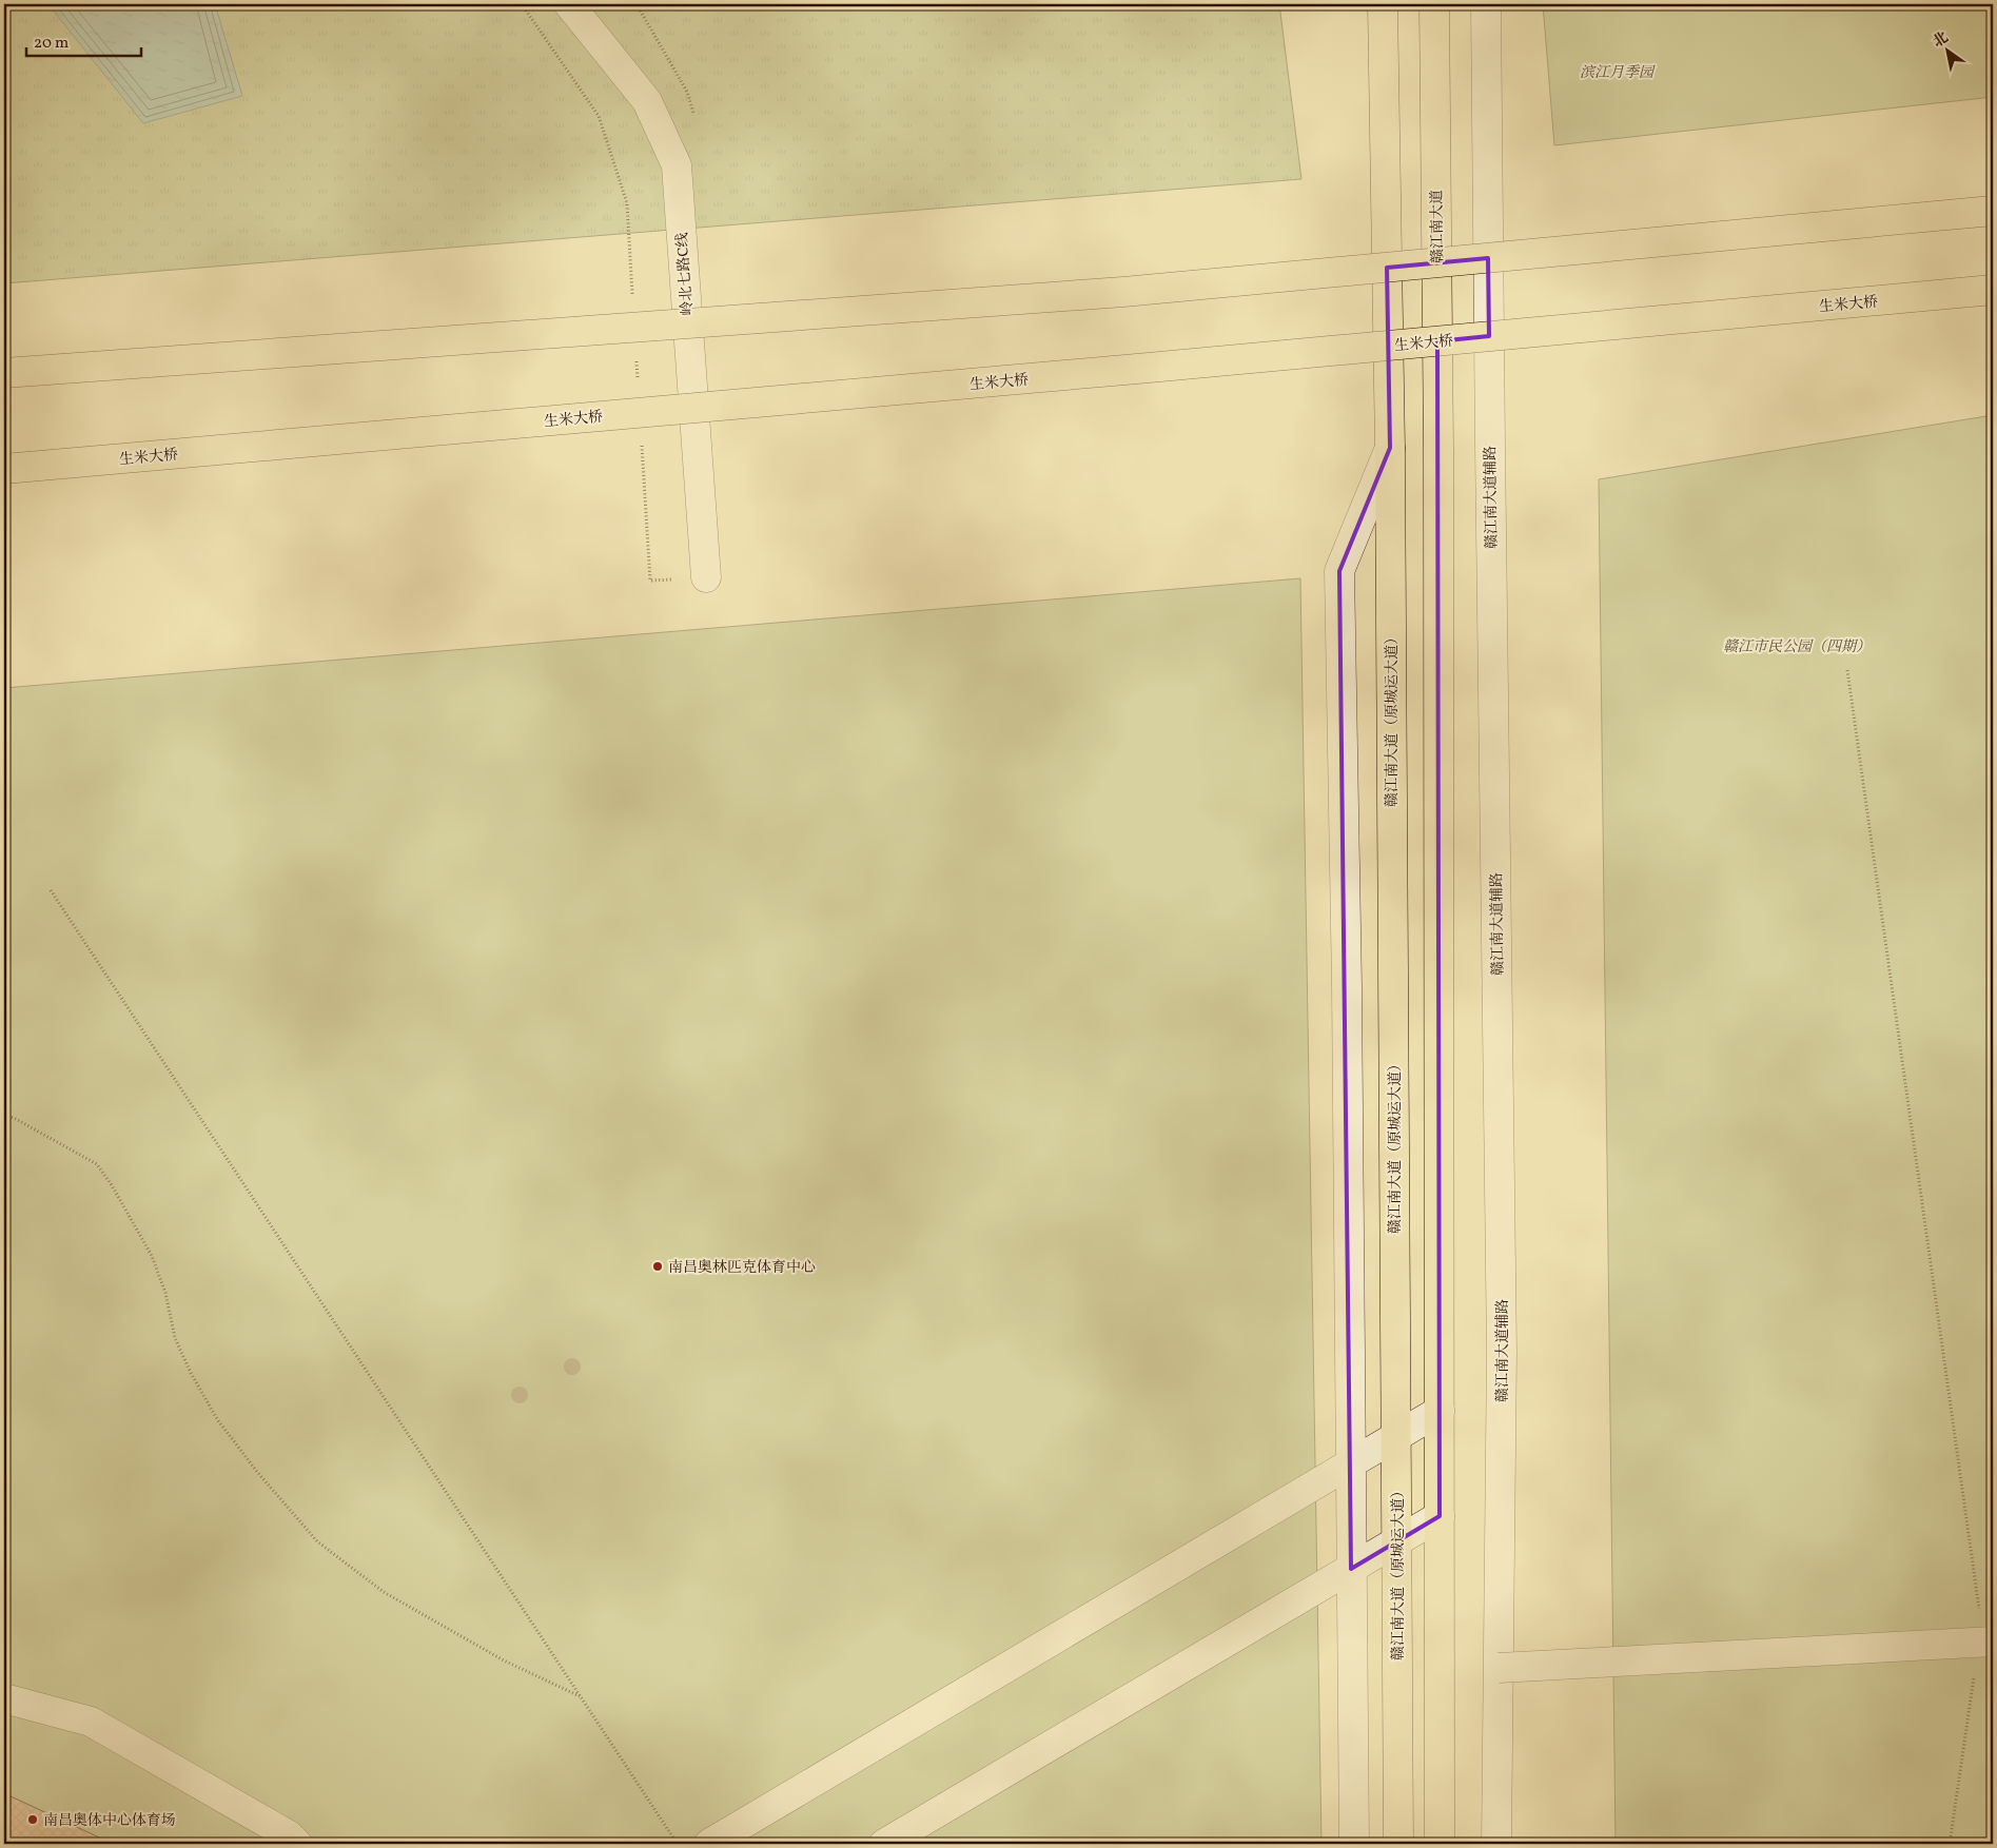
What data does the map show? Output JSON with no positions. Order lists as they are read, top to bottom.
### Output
{
  "streets": {
    "main road": ["赣江南大道", "生米大桥", "赣江南大道（原城运大道）"],
    "street": ["岭北七路C线", "赣江南大道辅路"]
  },
  "parks": ["滨江月季园", "赣江市民公园（四期）"],
  "places": ["南昌奥林匹克体育中心", "南昌奥体中心体育场"],
  "scale_bar": "20 m",
  "north": "top left"
}
